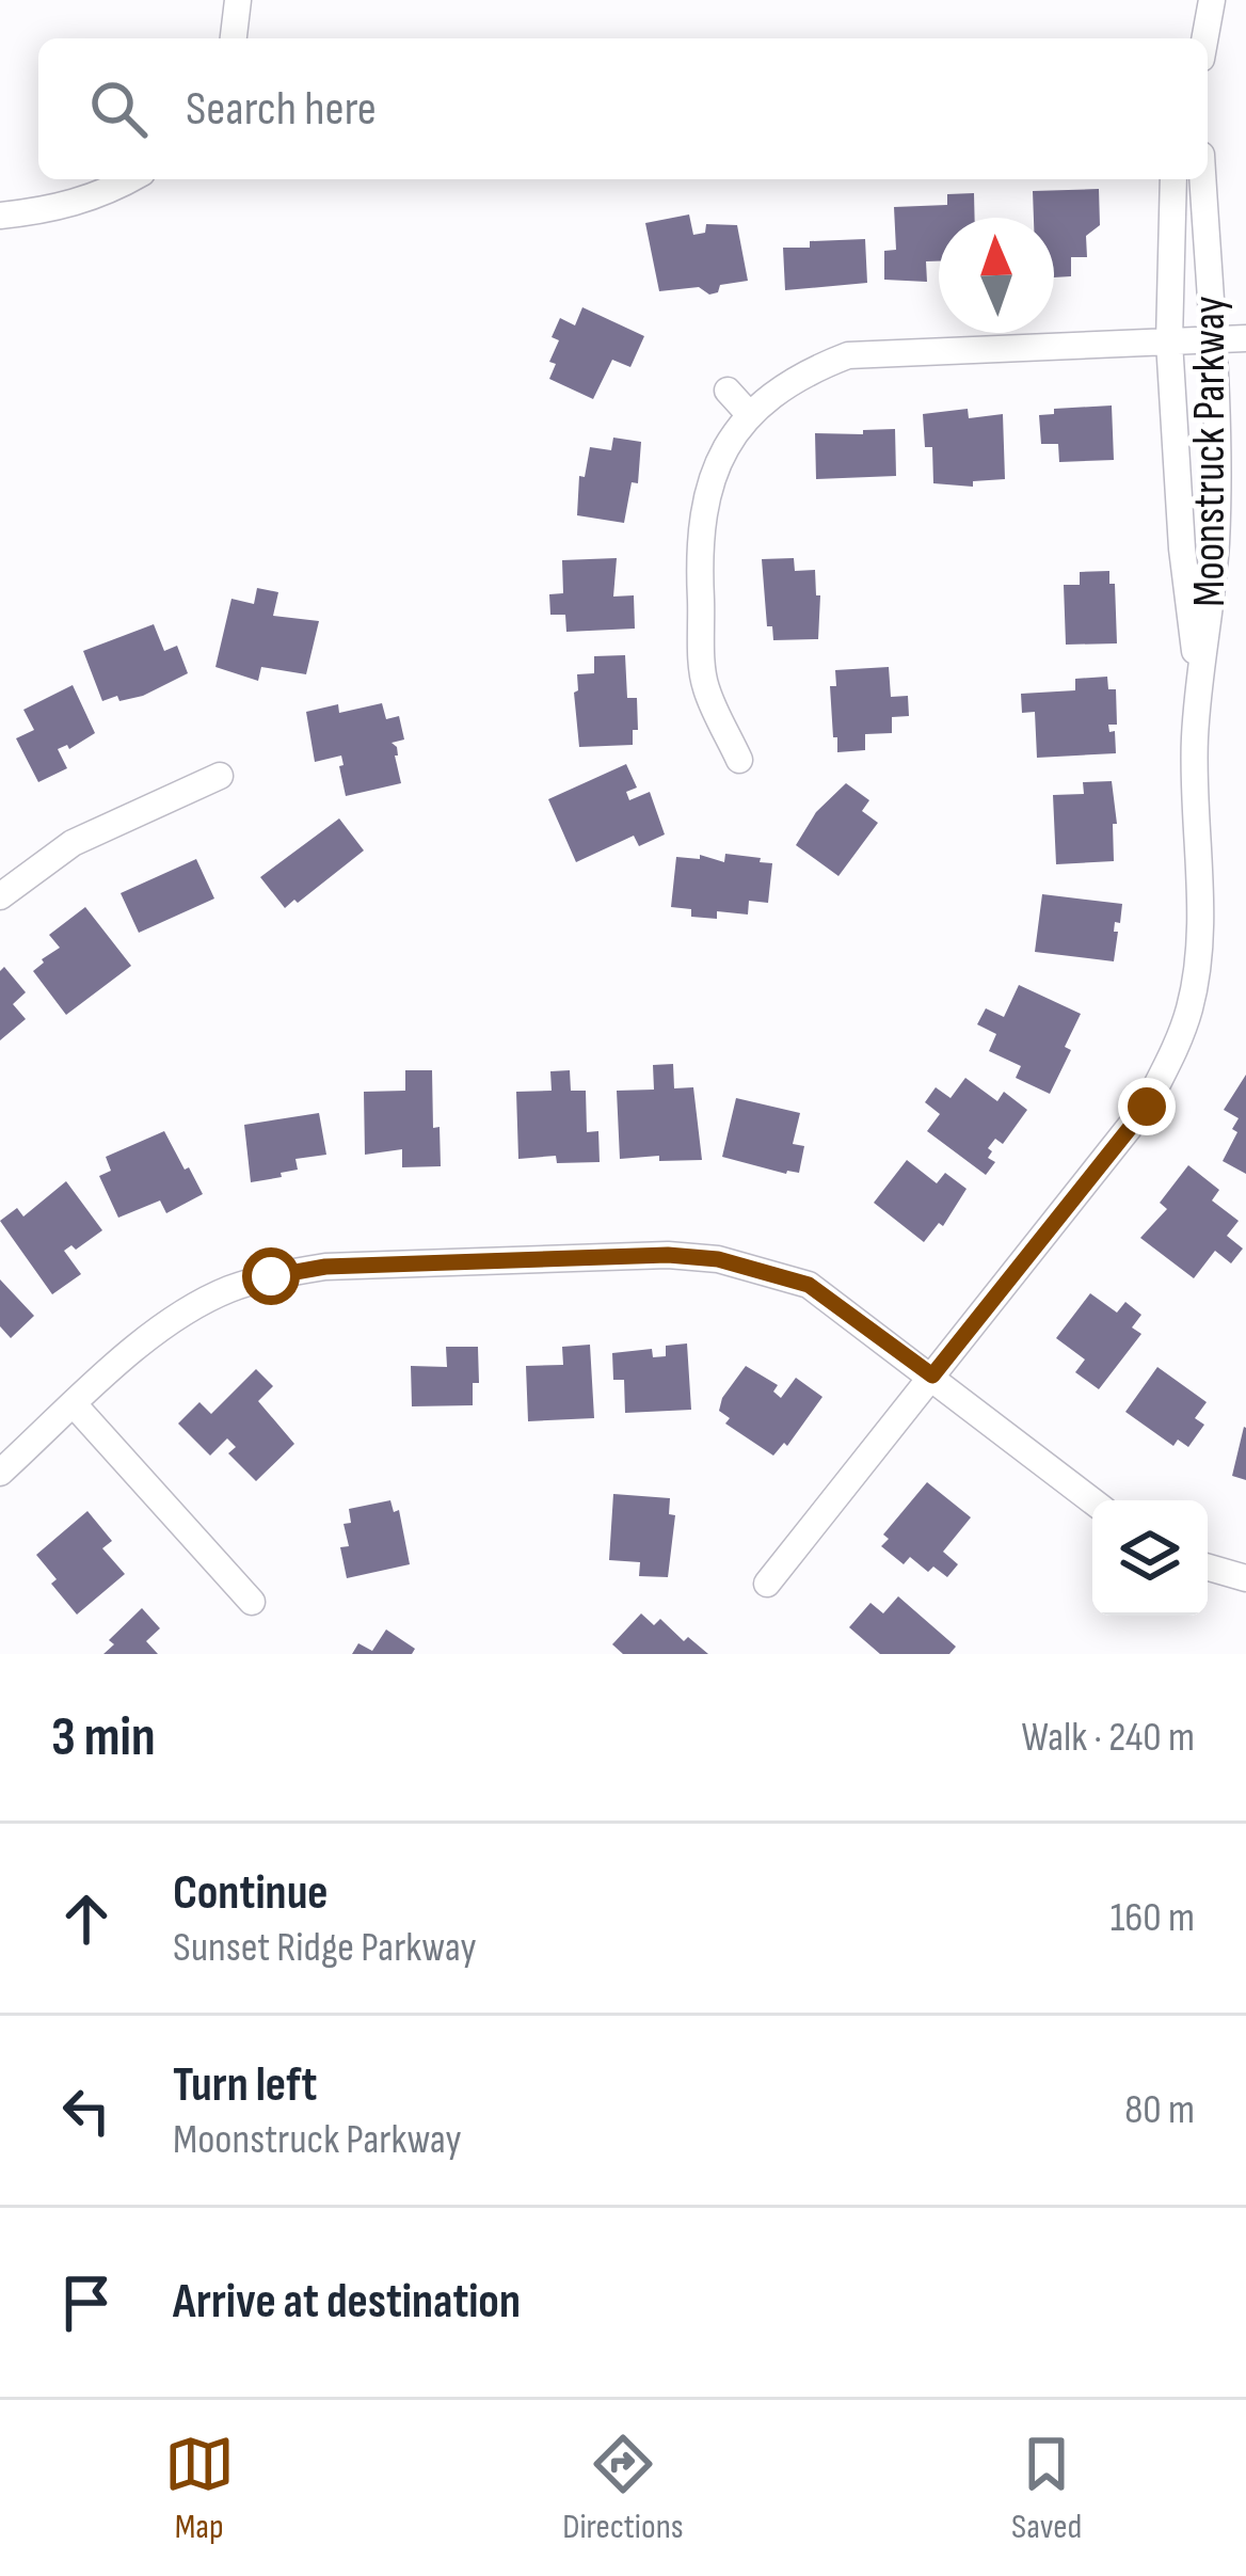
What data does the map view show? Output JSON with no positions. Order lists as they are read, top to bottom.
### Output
{
  "streets": {
    "street": ["Moonstruck Parkway"]
  },
  "north": "top",
  "page": {
    "search": "Search here",
    "heading": ["3 min", "Walk · 240 m"],
    "list": [
      ["Continue", "Sunset Ridge Parkway", "160 m"],
      ["Turn left", "Moonstruck Parkway", "80 m"],
      "Arrive at destination"
    ],
    "nav": ["Map", "Directions", "Saved"]
  }
}
